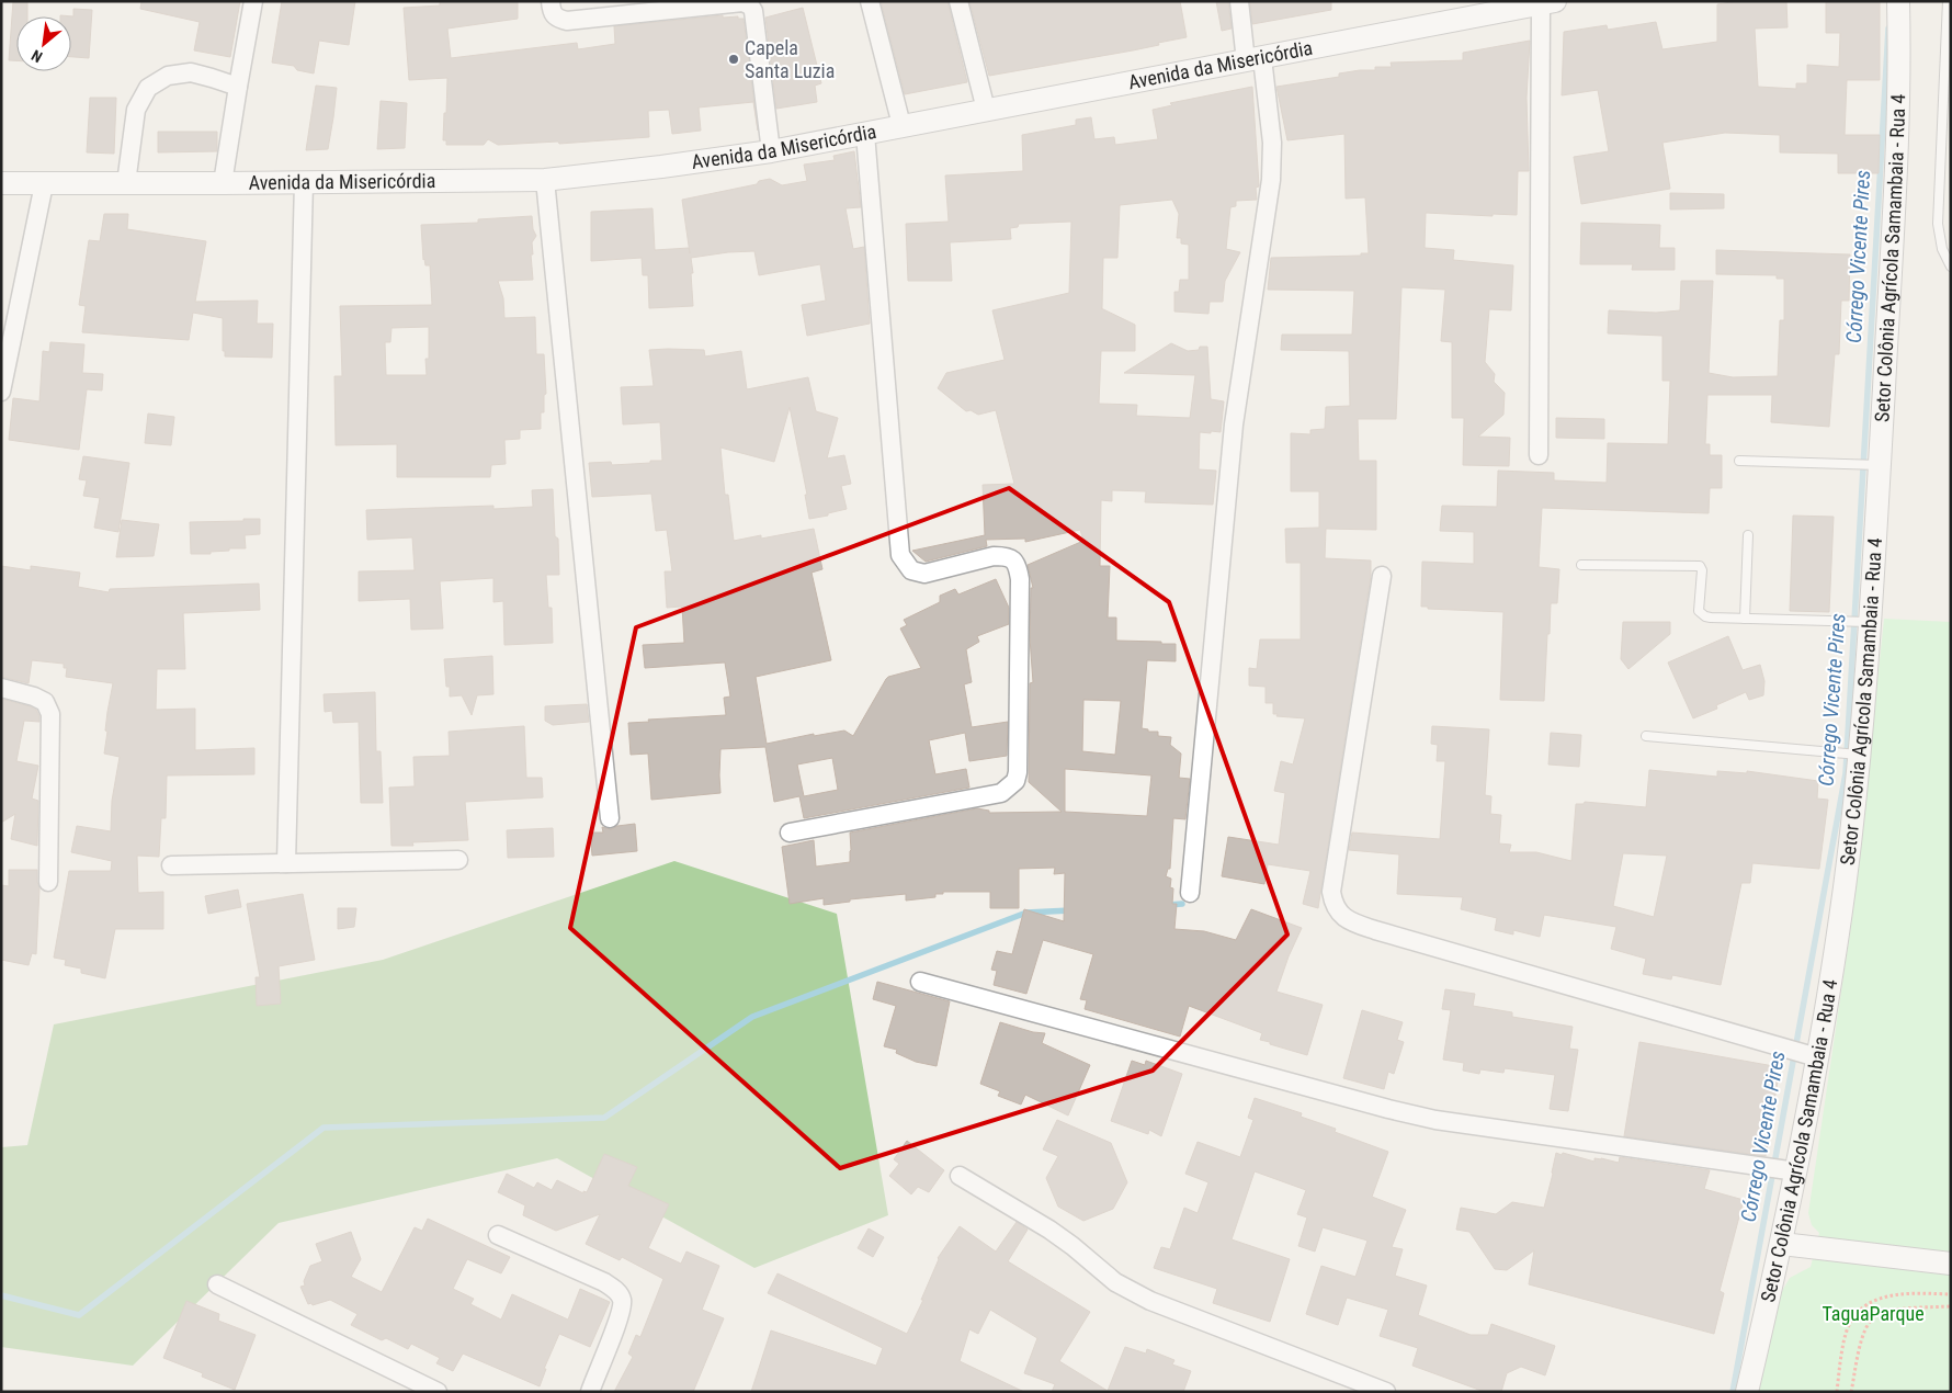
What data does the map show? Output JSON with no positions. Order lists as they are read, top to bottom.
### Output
{
  "streets": {
    "street": ["Avenida da Misericórdia", "Setor Colônia Agrícola Samambaia - Rua 4"]
  },
  "water": ["Córrego Vicente Pires"],
  "parks": ["TaguaParque"],
  "places": ["Capela Santa Luzia"],
  "north": "bottom left"
}
